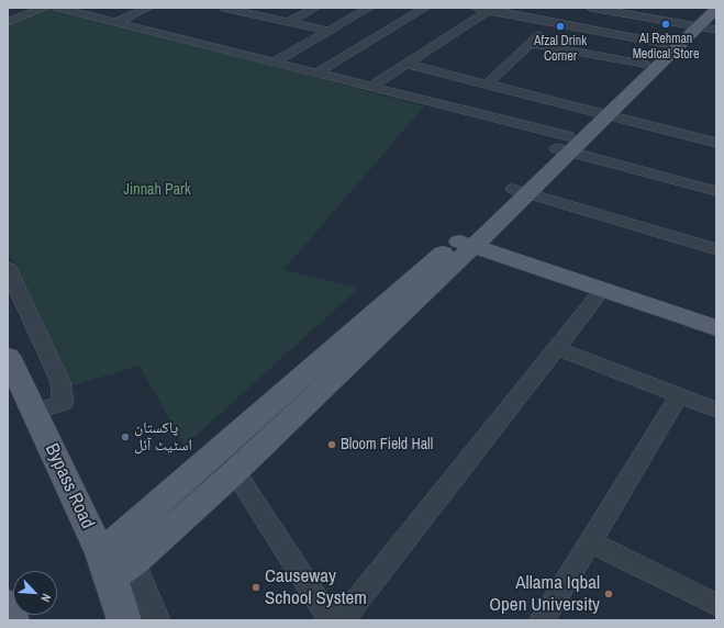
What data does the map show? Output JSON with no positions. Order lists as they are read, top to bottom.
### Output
{
  "streets": {
    "main road": ["Bypass Road"]
  },
  "parks": ["Jinnah Park"],
  "places": [
    "Al Rehman Medical Store",
    "Afzal Drink Corner",
    "پاکستان اسٹیٹ آئل",
    "Bloom Field Hall",
    "Causeway School System",
    "Allama Iqbal Open University"
  ],
  "north": "bottom right"
}
